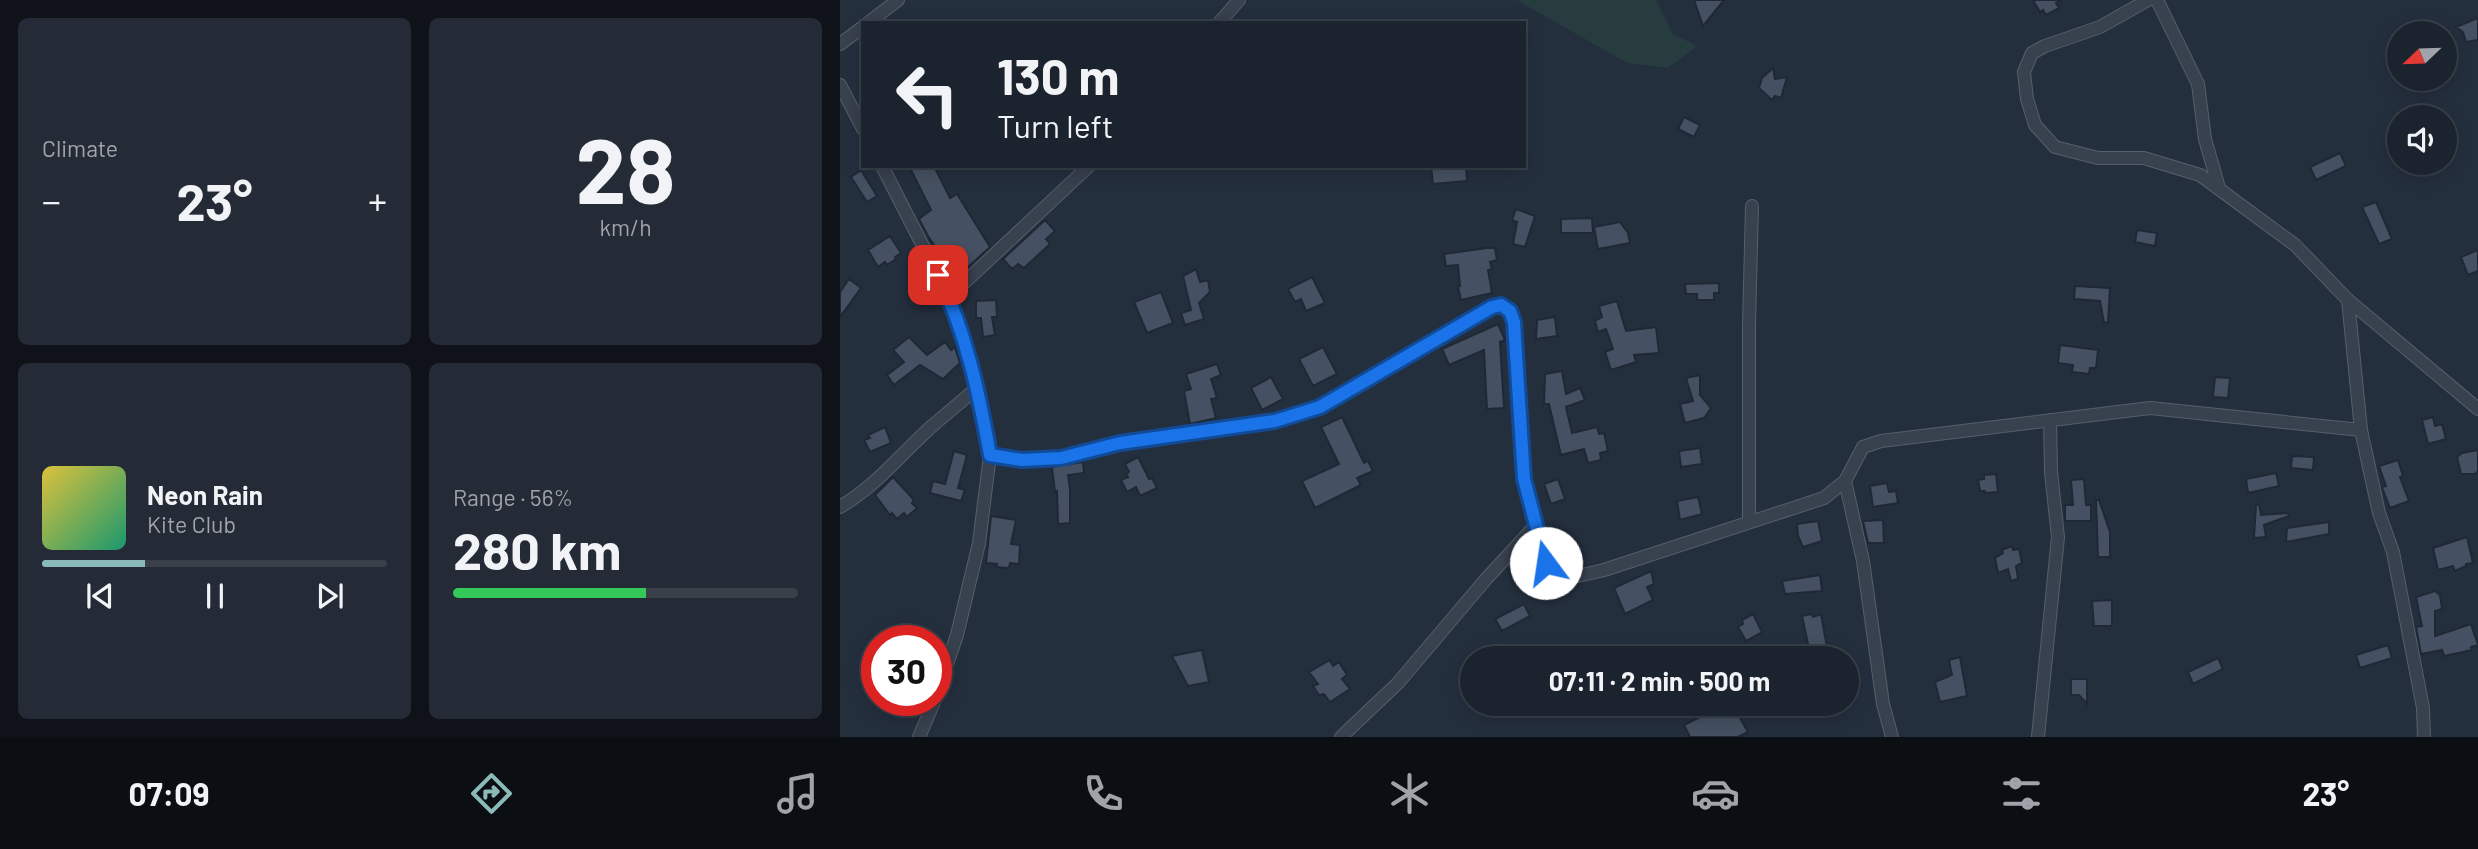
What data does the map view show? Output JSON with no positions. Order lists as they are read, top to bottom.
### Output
{
  "north": "bottom left",
  "page": {
    "tile": [
      "Climate",
      ["28", "km/h"],
      ["Range · 56%", "280 km"]
    ],
    "turn": ["130 m", "Turn left"],
    "heat": ["−", "23°", "+"],
    "song": ["Neon Rain", "Kite Club"],
    "limit": "30",
    "trip": "07:11 · 2 min · 500 m",
    "tabs": ["07:09", "23°"]
  }
}
